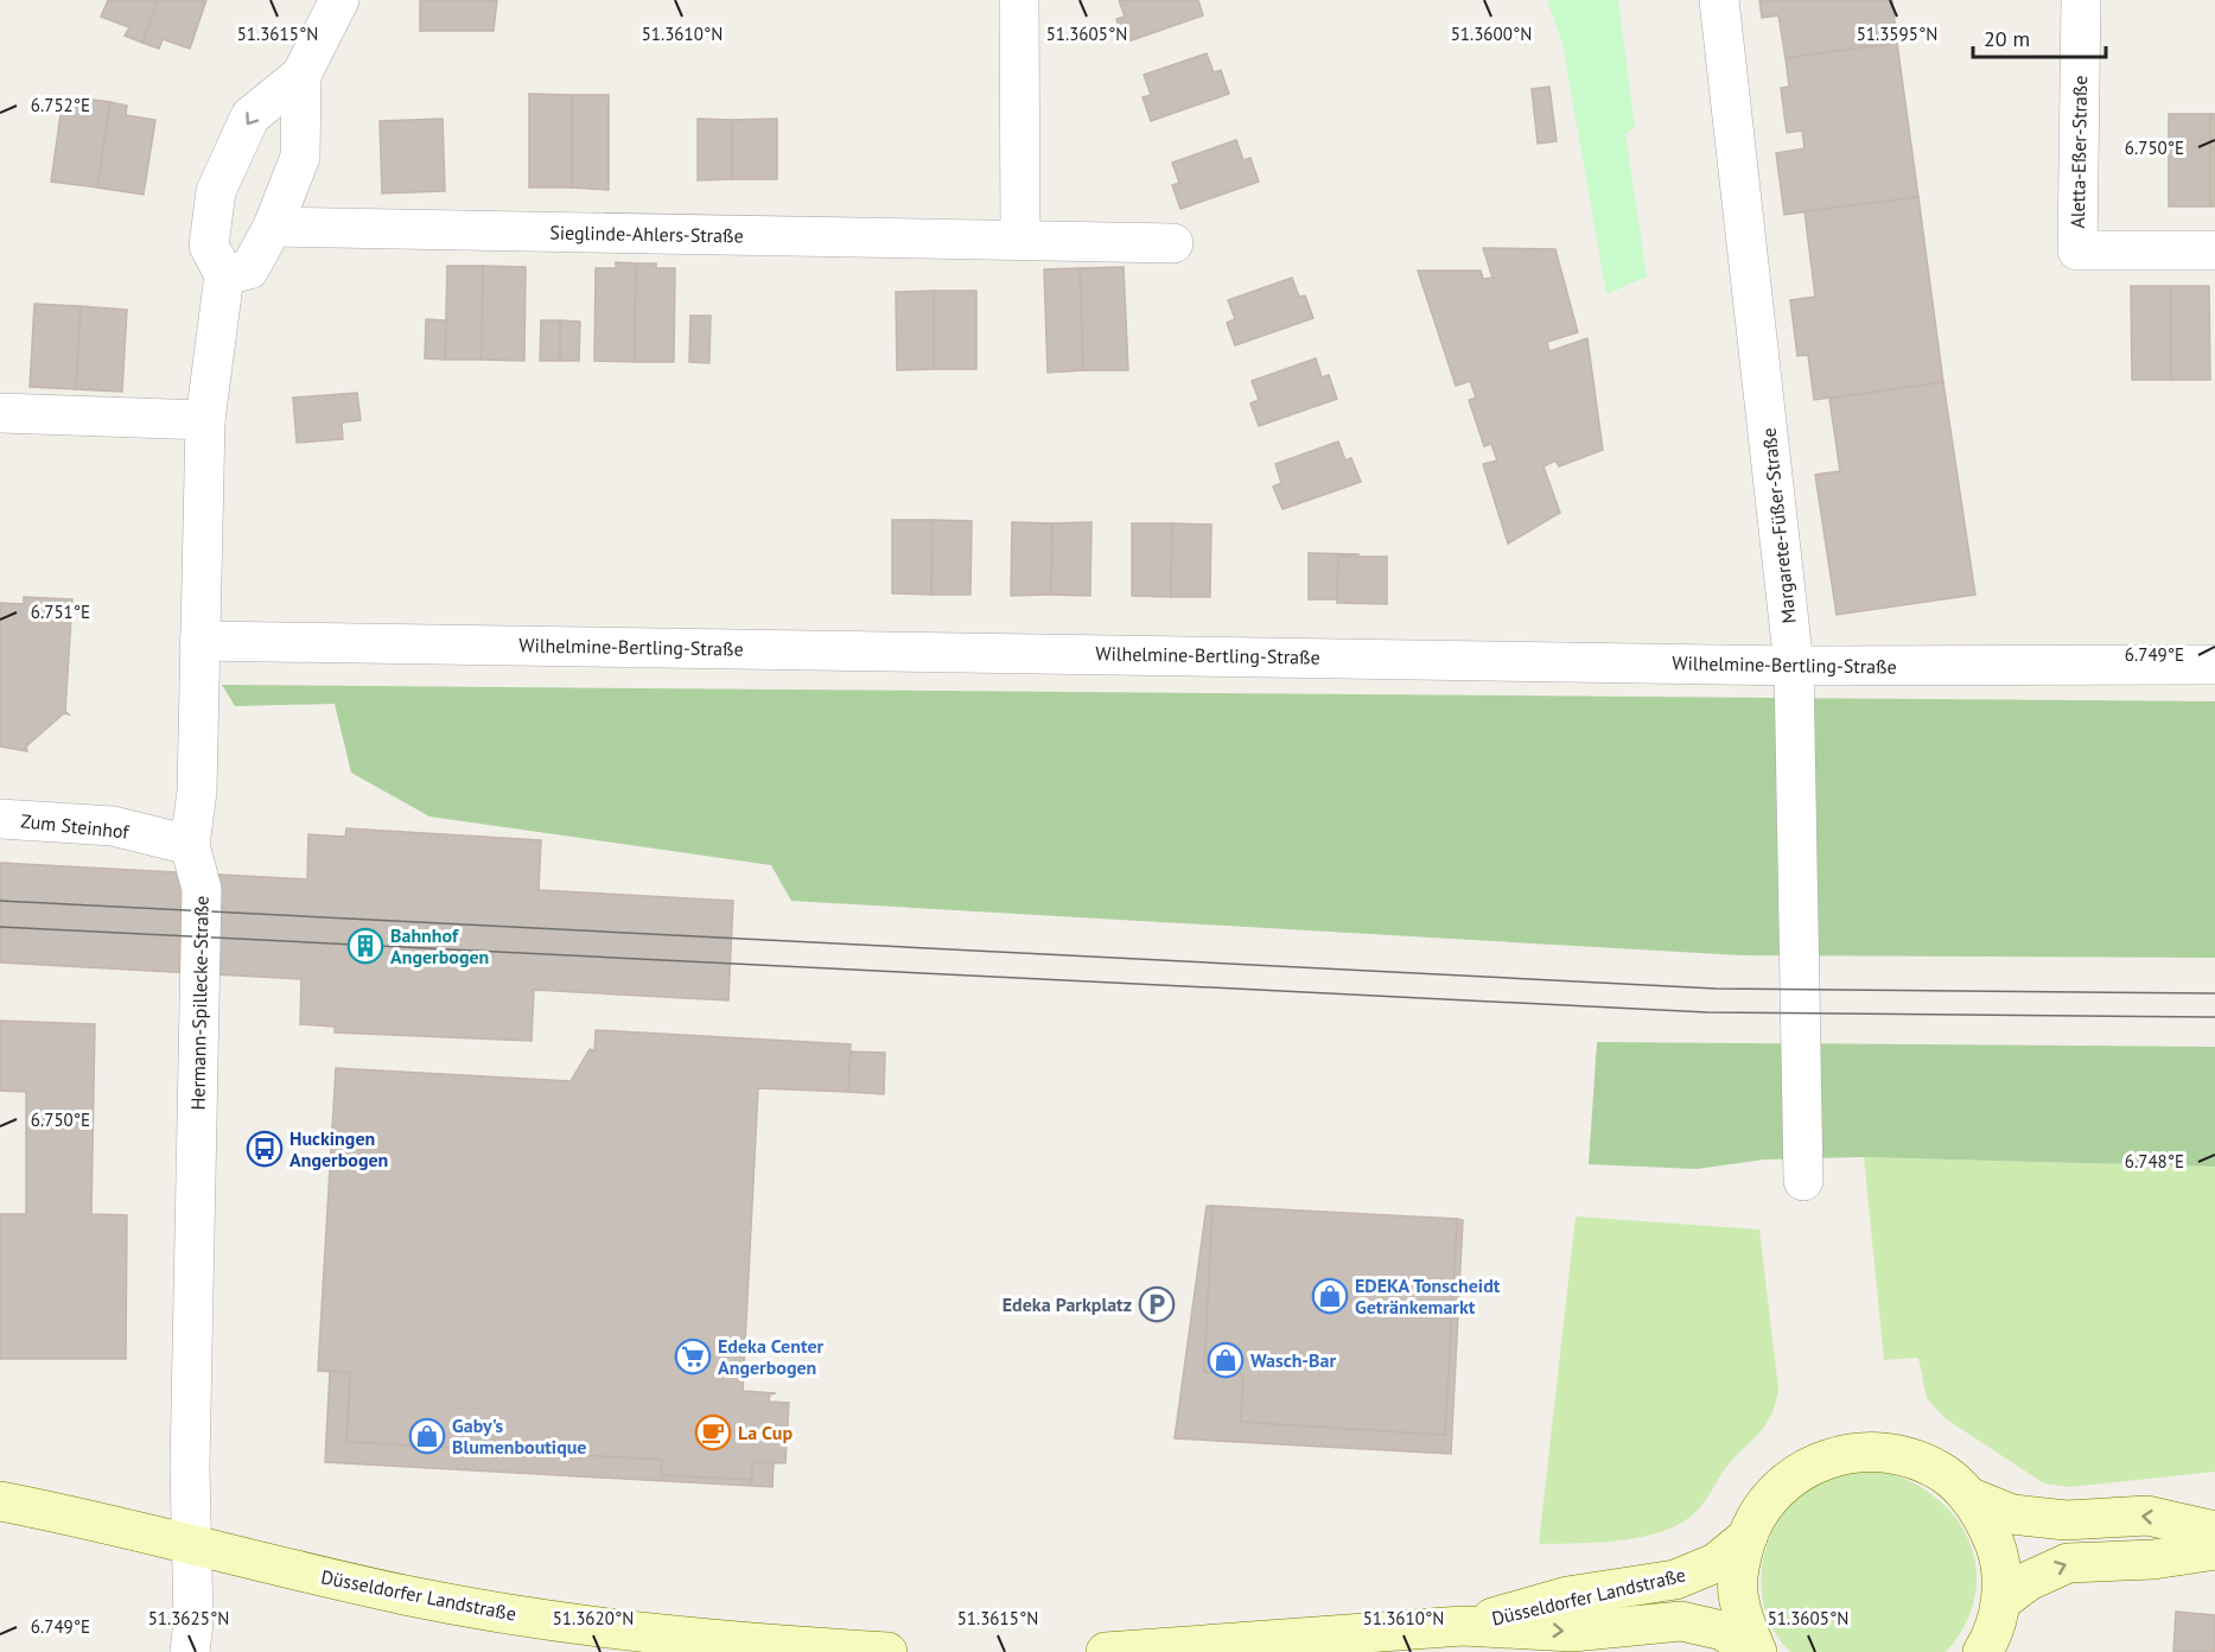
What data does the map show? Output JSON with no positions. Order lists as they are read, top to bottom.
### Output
{
  "streets": {
    "main road": ["Düsseldorfer Landstraße"],
    "street": [
      "Aletta-Eßer-Straße",
      "Sieglinde-Ahlers-Straße",
      "Margarete-Füßer-Straße",
      "Wilhelmine-Bertling-Straße",
      "Zum Steinhof",
      "Hermann-Spillecke-Straße"
    ]
  },
  "crossings": [
    ["Margarete-Füßer-Straße", "Wilhelmine-Bertling-Straße"],
    ["Wilhelmine-Bertling-Straße", "Hermann-Spillecke-Straße"],
    ["Zum Steinhof", "Hermann-Spillecke-Straße"],
    ["Hermann-Spillecke-Straße", "Düsseldorfer Landstraße"]
  ],
  "places": {
    "building": ["Bahnhof Angerbogen"],
    "bus stop": ["Huckingen Angerbogen"],
    "shop": ["EDEKA Tonscheidt Getränkemarkt", "Wasch-Bar", "Gaby's Blumenboutique"],
    "parking": ["Edeka Parkplatz"],
    "supermarket": ["Edeka Center Angerbogen"],
    "cafe": ["La Cup"]
  },
  "scale_bar": "20 m",
  "coordinates": [
    "51.3615°N",
    "51.3610°N",
    "51.3605°N",
    "51.3600°N",
    "51.3595°N",
    "6.752°E",
    "6.750°E",
    "6.751°E",
    "6.749°E",
    "6.748°E",
    "51.3625°N",
    "51.3620°N"
  ]
}
